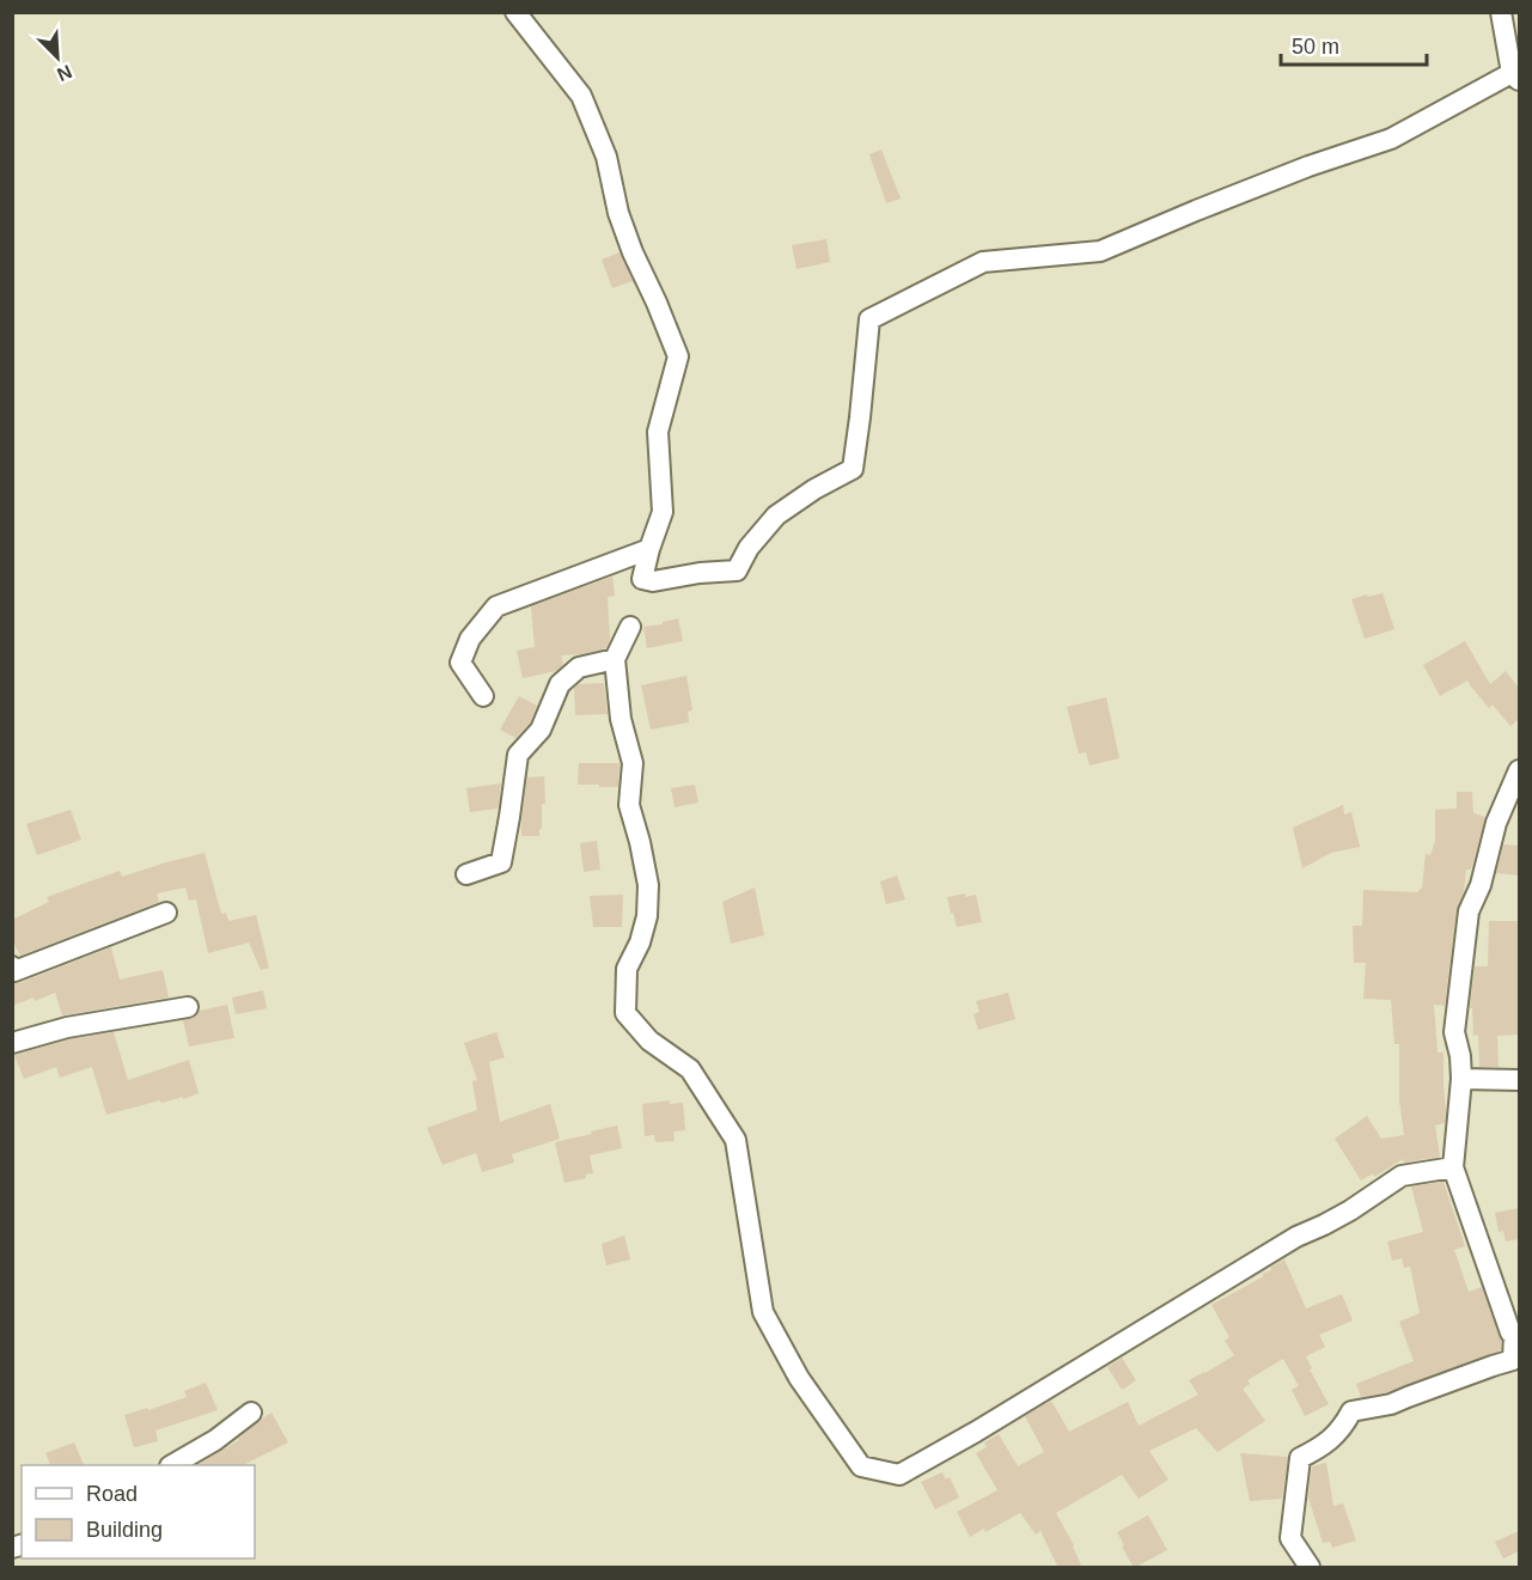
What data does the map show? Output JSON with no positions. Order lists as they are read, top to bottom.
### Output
{
  "legend": ["Road", "Building"],
  "scale_bar": "50 m",
  "north": "bottom right"
}
